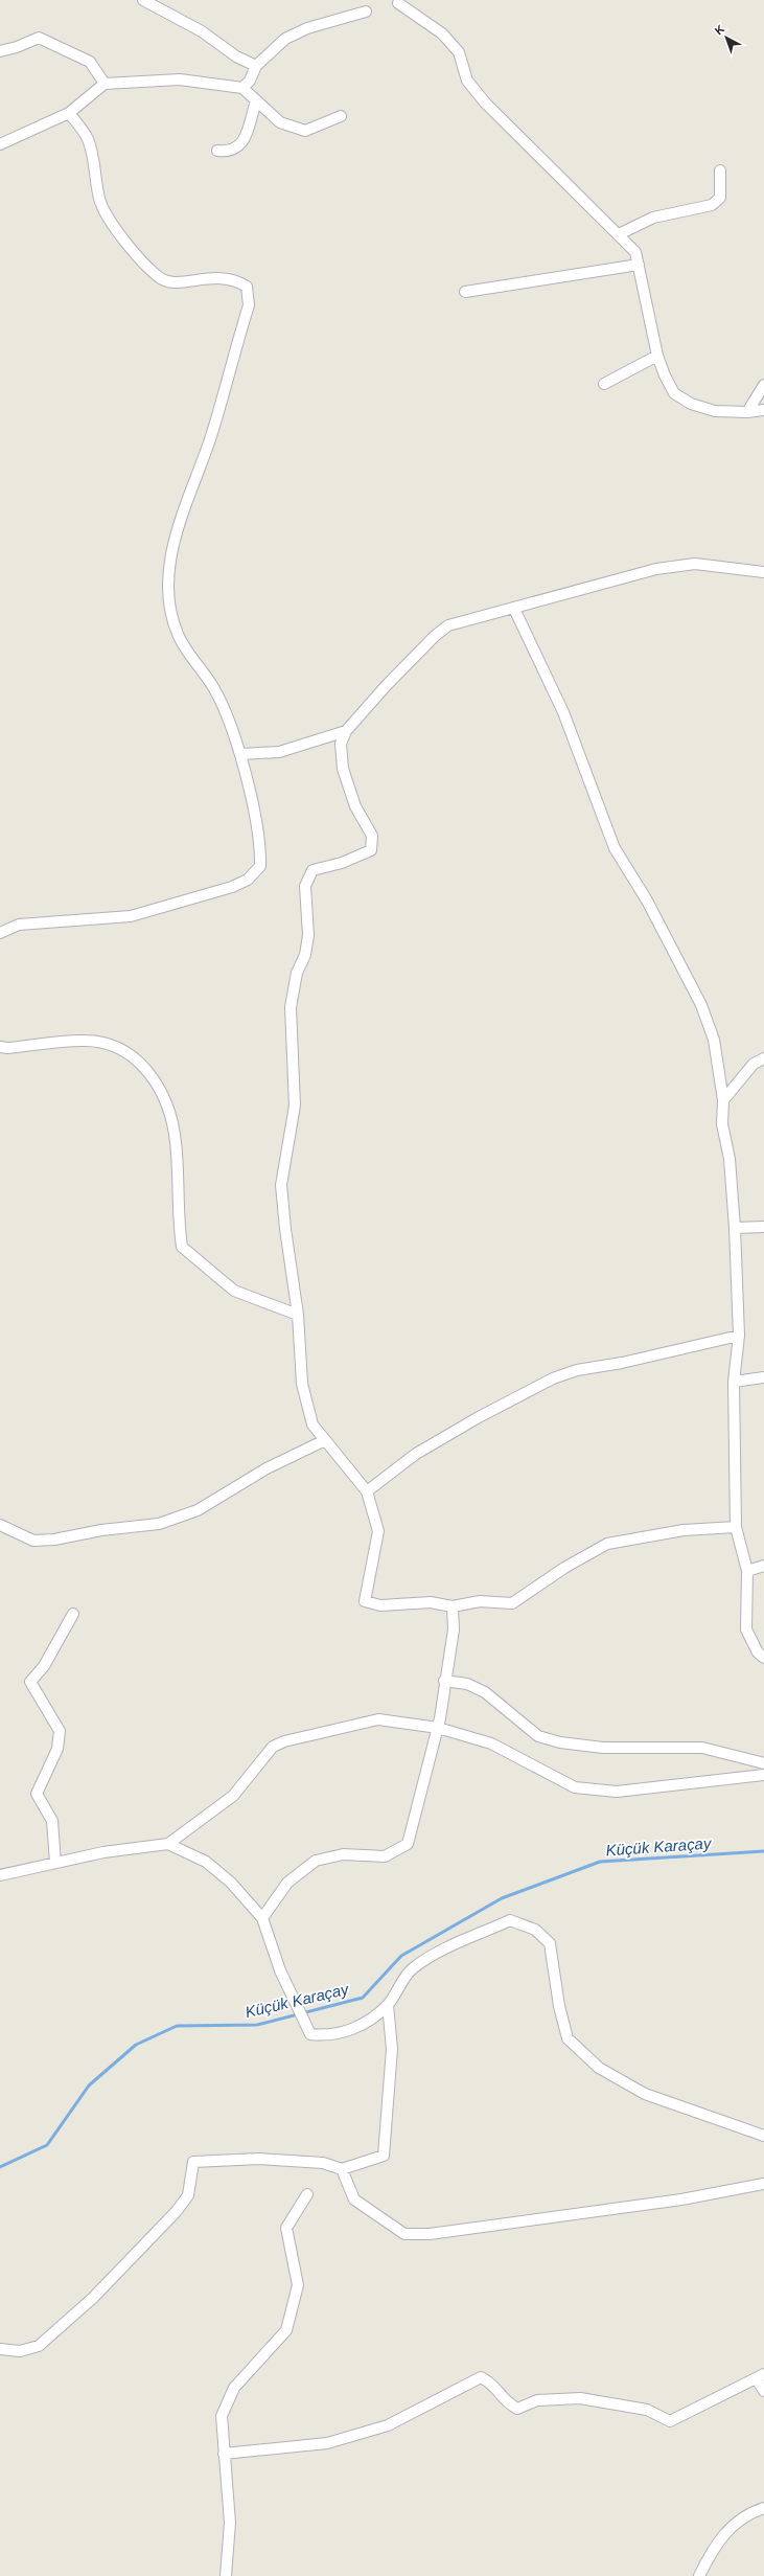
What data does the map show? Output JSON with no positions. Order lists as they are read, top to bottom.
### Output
{
  "water": ["Küçük Karaçay"],
  "north": "top left"
}
